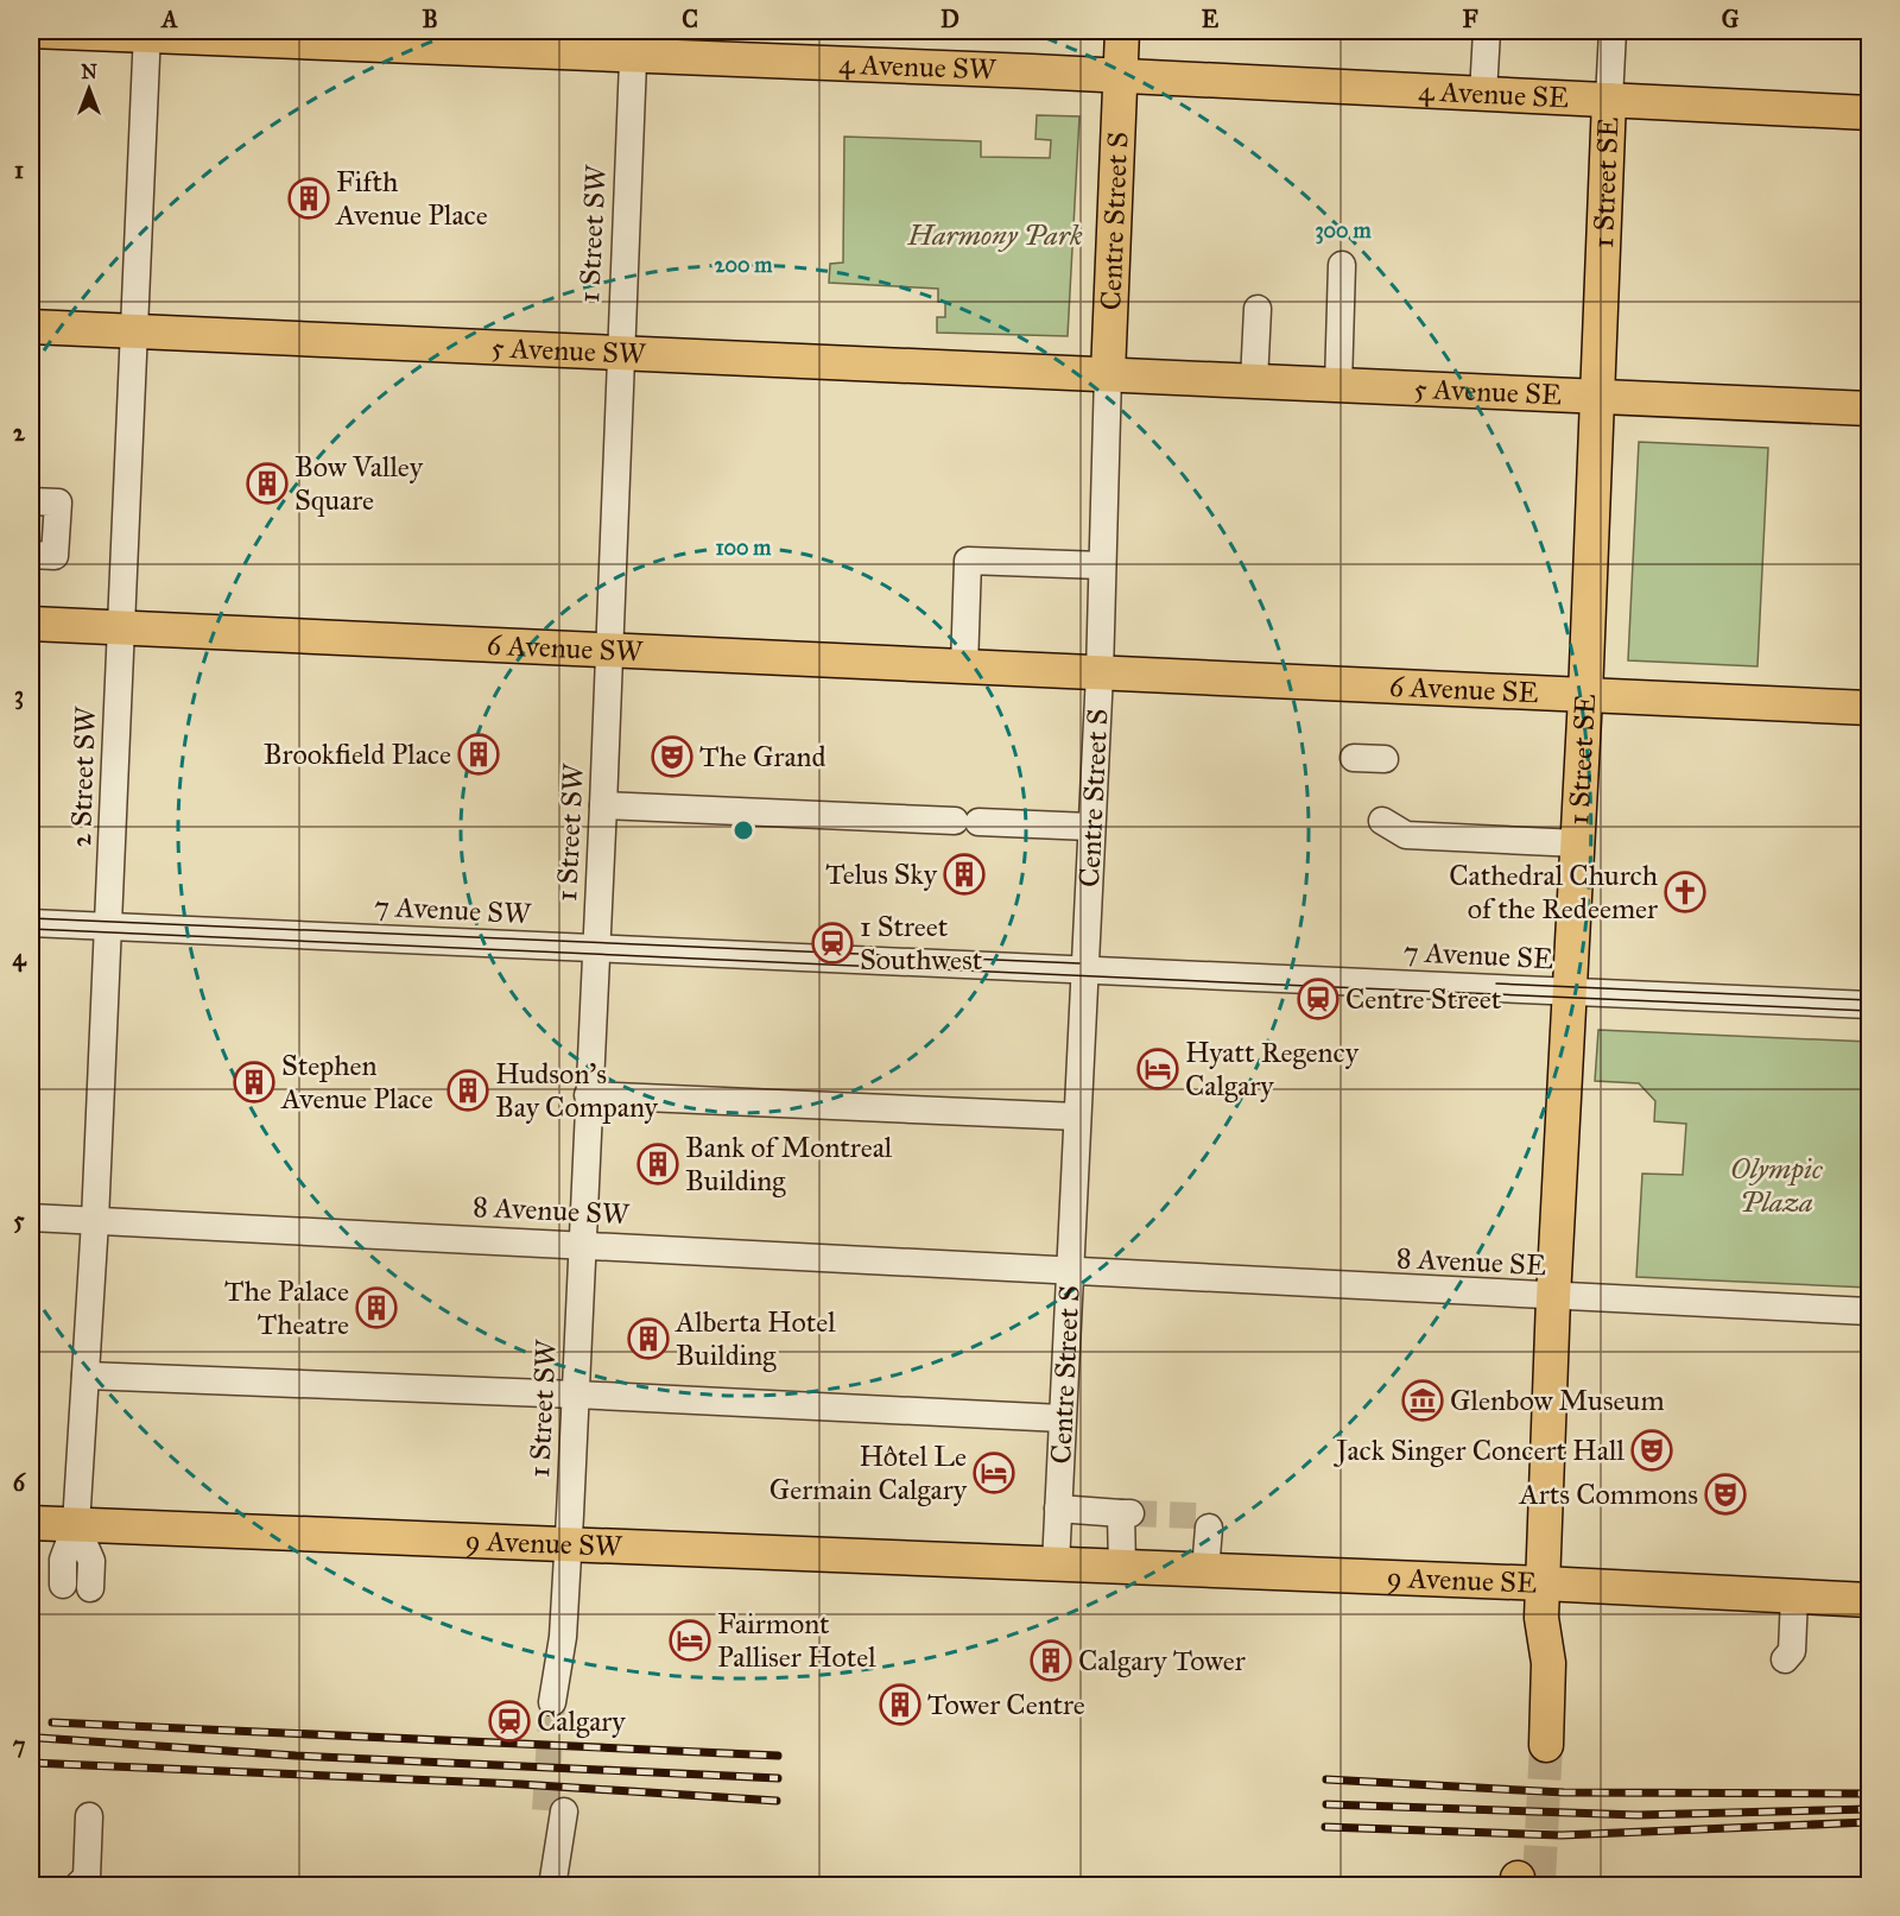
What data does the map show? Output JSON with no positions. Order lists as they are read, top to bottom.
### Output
{
  "streets": {
    "main road": [
      "4 Avenue SW",
      "4 Avenue SE",
      "1 Street SE",
      "Centre Street S",
      "5 Avenue SW",
      "5 Avenue SE",
      "6 Avenue SW",
      "6 Avenue SE",
      "9 Avenue SW",
      "9 Avenue SE"
    ],
    "street": [
      "1 Street SW",
      "2 Street SW",
      "7 Avenue SW",
      "7 Avenue SE",
      "8 Avenue SW",
      "8 Avenue SE"
    ]
  },
  "crossings": [
    ["4 Avenue SW", "4 Avenue SE"],
    ["4 Avenue SW", "Centre Street S"],
    ["4 Avenue SW", "1 Street SW"],
    ["4 Avenue SW", "2 Street SW"],
    ["4 Avenue SE", "1 Street SE"],
    ["4 Avenue SE", "Centre Street S"],
    ["1 Street SE", "5 Avenue SE"],
    ["1 Street SE", "6 Avenue SE"],
    ["1 Street SE", "7 Avenue SE"],
    ["1 Street SE", "8 Avenue SE"],
    ["1 Street SE", "9 Avenue SE"],
    ["Centre Street S", "5 Avenue SW"],
    ["Centre Street S", "5 Avenue SE"],
    ["Centre Street S", "6 Avenue SW"],
    ["Centre Street S", "6 Avenue SE"],
    ["Centre Street S", "7 Avenue SW"],
    ["Centre Street S", "7 Avenue SE"],
    ["Centre Street S", "8 Avenue SW"],
    ["Centre Street S", "8 Avenue SE"],
    ["Centre Street S", "9 Avenue SW"],
    ["Centre Street S", "9 Avenue SE"],
    ["1 Street SW", "5 Avenue SW"],
    ["1 Street SW", "6 Avenue SW"],
    ["1 Street SW", "7 Avenue SW"],
    ["1 Street SW", "8 Avenue SW"],
    ["1 Street SW", "9 Avenue SW"],
    ["5 Avenue SW", "5 Avenue SE"],
    ["5 Avenue SW", "2 Street SW"],
    ["6 Avenue SW", "6 Avenue SE"],
    ["6 Avenue SW", "2 Street SW"],
    ["2 Street SW", "7 Avenue SW"],
    ["2 Street SW", "8 Avenue SW"],
    ["2 Street SW", "9 Avenue SW"],
    ["7 Avenue SW", "7 Avenue SE"],
    ["8 Avenue SW", "8 Avenue SE"],
    ["9 Avenue SW", "9 Avenue SE"]
  ],
  "parks": ["Harmony Park", "Olympic Plaza"],
  "places": {
    "building": [
      "Fifth Avenue Place",
      "Bow Valley Square",
      "Brookfield Place",
      "Telus Sky",
      "Stephen Avenue Place",
      "Hudson's Bay Company",
      "Bank of Montreal Building",
      "The Palace Theatre",
      "Alberta Hotel Building",
      "Calgary Tower",
      "Tower Centre"
    ],
    "theatre": ["The Grand", "Jack Singer Concert Hall", "Arts Commons"],
    "church": ["Cathedral Church of the Redeemer"],
    "station": ["1 Street Southwest", "Centre Street", "Calgary"],
    "hotel": ["Hyatt Regency Calgary", "Hôtel Le Germain Calgary", "Fairmont Palliser Hotel"],
    "museum": ["Glenbow Museum"]
  },
  "north": "top",
  "grid": {
    "columns": [
      "A",
      "B",
      "C",
      "D",
      "E",
      "F",
      "G"
    ],
    "rows": [
      "1",
      "2",
      "3",
      "4",
      "5",
      "6",
      "7"
    ]
  },
  "rings": ["300 m", "200 m", "100 m"]
}
